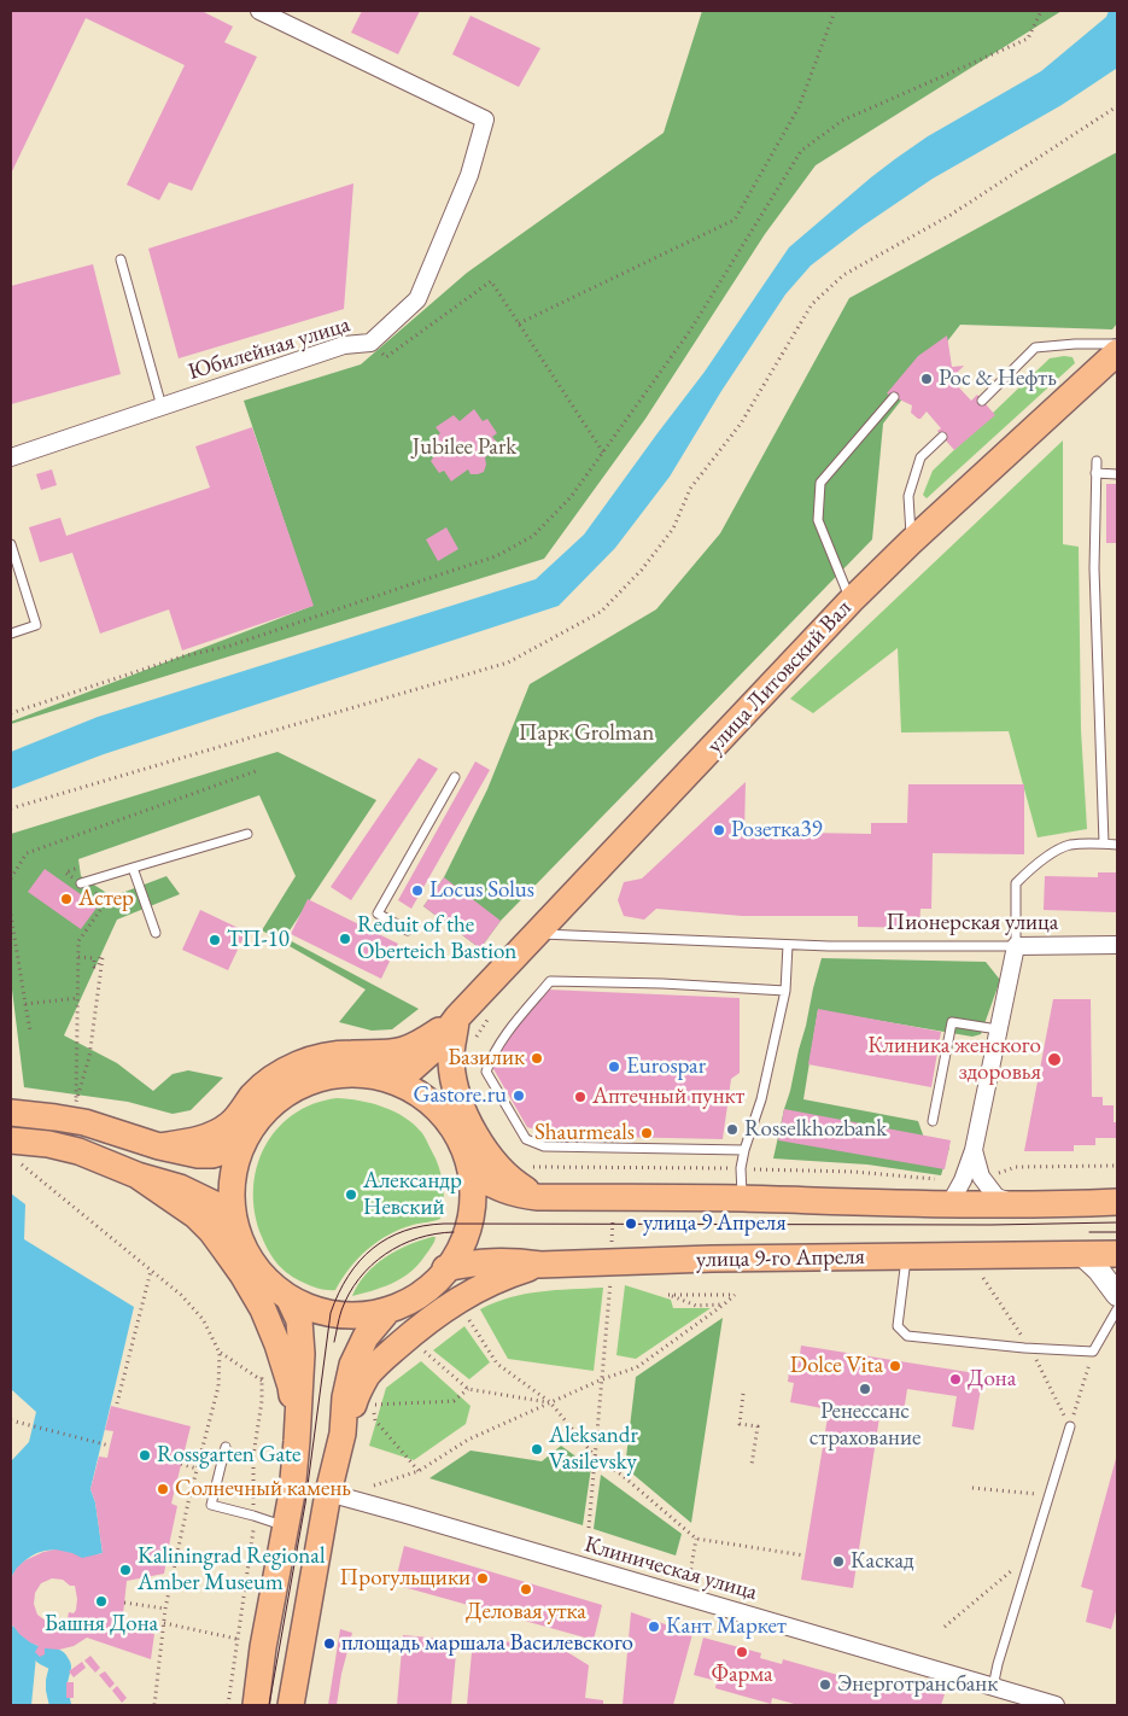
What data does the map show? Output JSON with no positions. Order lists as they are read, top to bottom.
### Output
{
  "streets": {
    "main road": ["улица Литовский Вал", "улица 9-го Апреля"],
    "street": ["Юбилейная улица", "Пионерская улица", "Клиническая улица"]
  },
  "crossings": [
    ["улица Литовский Вал", "Пионерская улица"]
  ],
  "parks": ["Jubilee Park", "Парк Grolman"],
  "places": [
    "Рос & Нефть",
    "Розетка39",
    "Locus Solus",
    "Астер",
    "Reduit of the Oberteich Bastion",
    "ТП-10",
    "Базилик",
    "Клиника женского здоровья",
    "Eurospar",
    "Gastore.ru",
    "Аптечный пункт",
    "Rosselkhozbank",
    "Shaurmeals",
    "Александр Невский",
    "улица 9 Апреля",
    "Dolce Vita",
    "Дона",
    "Ренессанс страхование",
    "Aleksandr Vasilevsky",
    "Rossgarten Gate",
    "Солнечный камень",
    "Каскад",
    "Kaliningrad Regional Amber Museum",
    "Прогульщики",
    "Деловая утка",
    "Башня Дона",
    "Кант Маркет",
    "площадь маршала Василевского",
    "Фарма",
    "Энерготрансбанк"
  ]
}
